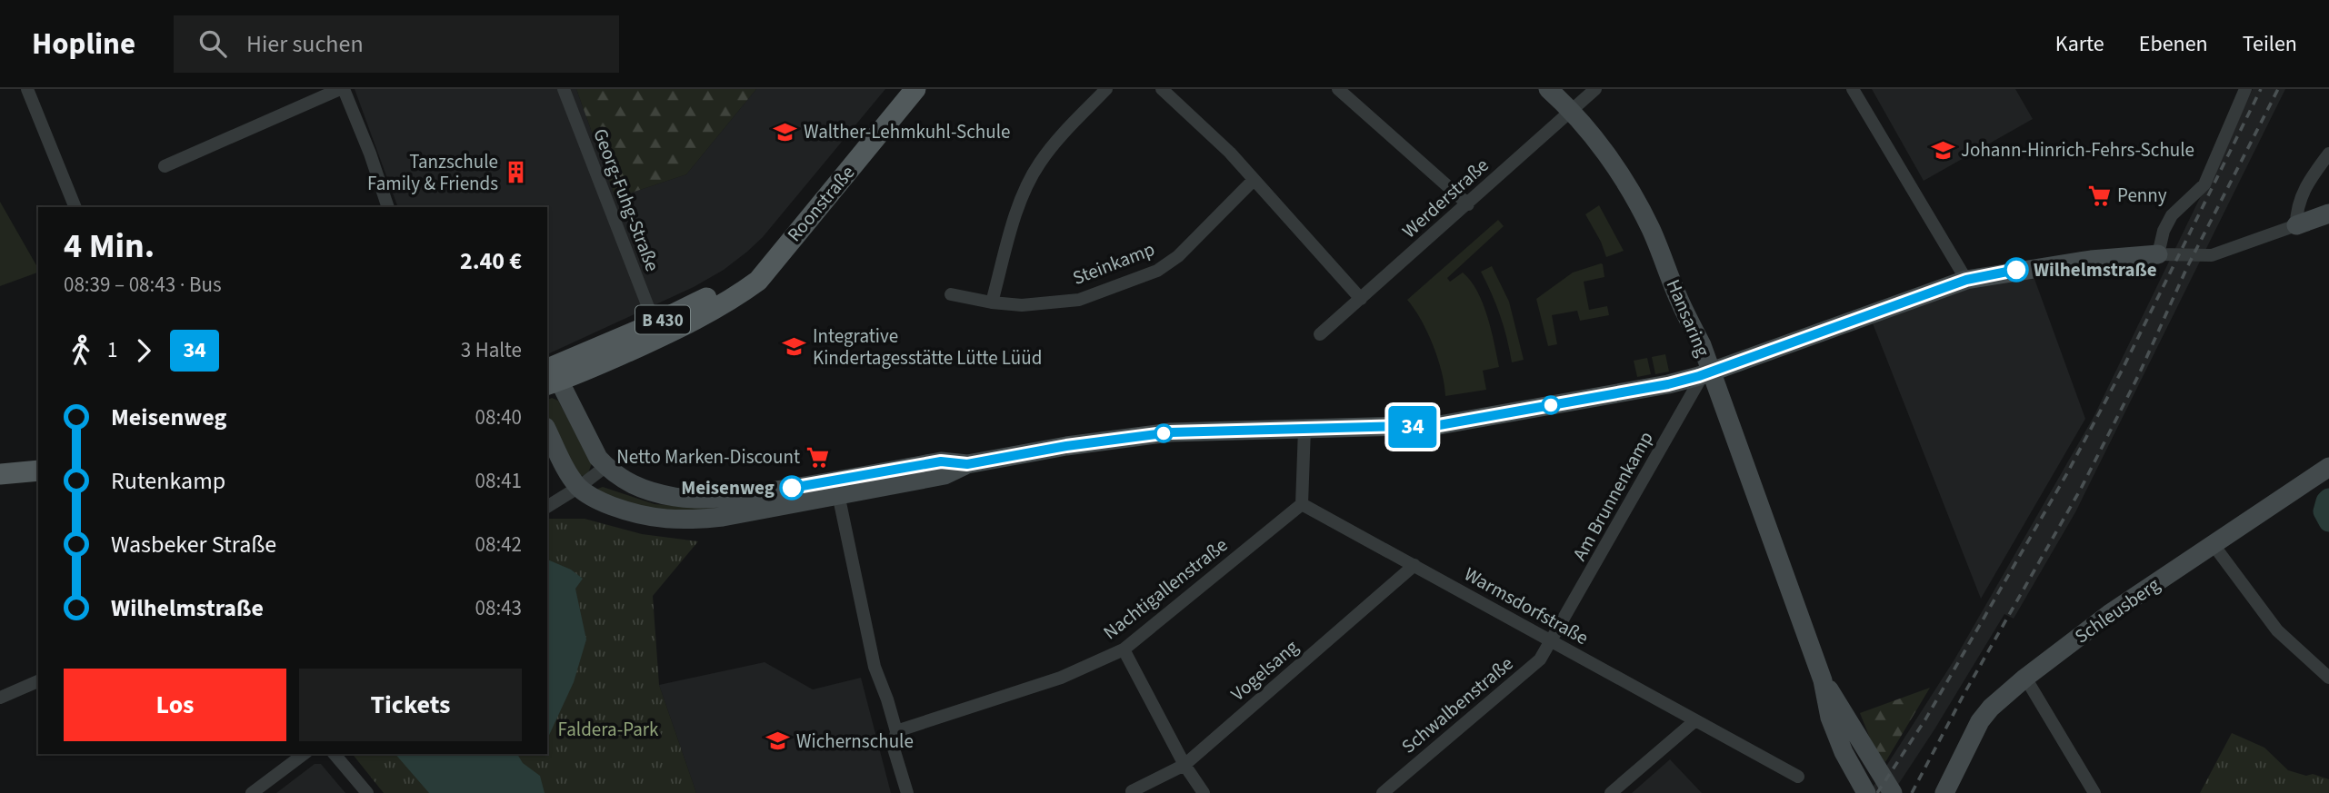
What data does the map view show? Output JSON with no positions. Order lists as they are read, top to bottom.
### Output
{
  "streets": {
    "main road": ["Roonstraße", "B 430"],
    "street": [
      "Werderstraße",
      "Georg-Fuhg-Straße",
      "Steinkamp",
      "Hansaring",
      "Am Brunnenkamp",
      "Nachtigallenstraße",
      "Warmsdorfstraße",
      "Schleusberg",
      "Vogelsang",
      "Schwalbenstraße"
    ]
  },
  "crossings": [
    ["Werderstraße", "Hansaring"],
    ["Georg-Fuhg-Straße", "Roonstraße"],
    ["Hansaring", "Am Brunnenkamp"],
    ["Am Brunnenkamp", "Warmsdorfstraße"],
    ["Am Brunnenkamp", "Schwalbenstraße"],
    ["Nachtigallenstraße", "Warmsdorfstraße"],
    ["Warmsdorfstraße", "Vogelsang"],
    ["Warmsdorfstraße", "Schwalbenstraße"]
  ],
  "parks": ["Faldera-Park"],
  "places": {
    "school or university": [
      "Walther-Lehmkuhl-Schule",
      "Johann-Hinrich-Fehrs-Schule",
      "Integrative Kindertagesstätte Lütte Lüüd",
      "Wichernschule"
    ],
    "building": ["Tanzschule Family & Friends"],
    "supermarket": ["Penny", "Netto Marken-Discount"],
    "other": ["Wilhelmstraße", "Meisenweg"]
  },
  "lines": ["bus line 34"],
  "page": {
    "header": "Hopline",
    "search": "Hier suchen",
    "nav": ["Karte", "Ebenen", "Teilen"],
    "on_map": "34",
    "heading": ["4 Min.", "08:39 – 08:43 · Bus", "2.40 €"],
    "legs": ["1", "34", "3 Halte"],
    "list": [
      {
        "name": "Meisenweg",
        "value": "08:40"
      },
      {
        "name": "Rutenkamp",
        "value": "08:41"
      },
      {
        "name": "Wasbeker Straße",
        "value": "08:42"
      },
      {
        "name": "Wilhelmstraße",
        "value": "08:43"
      }
    ],
    "buttons": ["Los", "Tickets"]
  }
}
